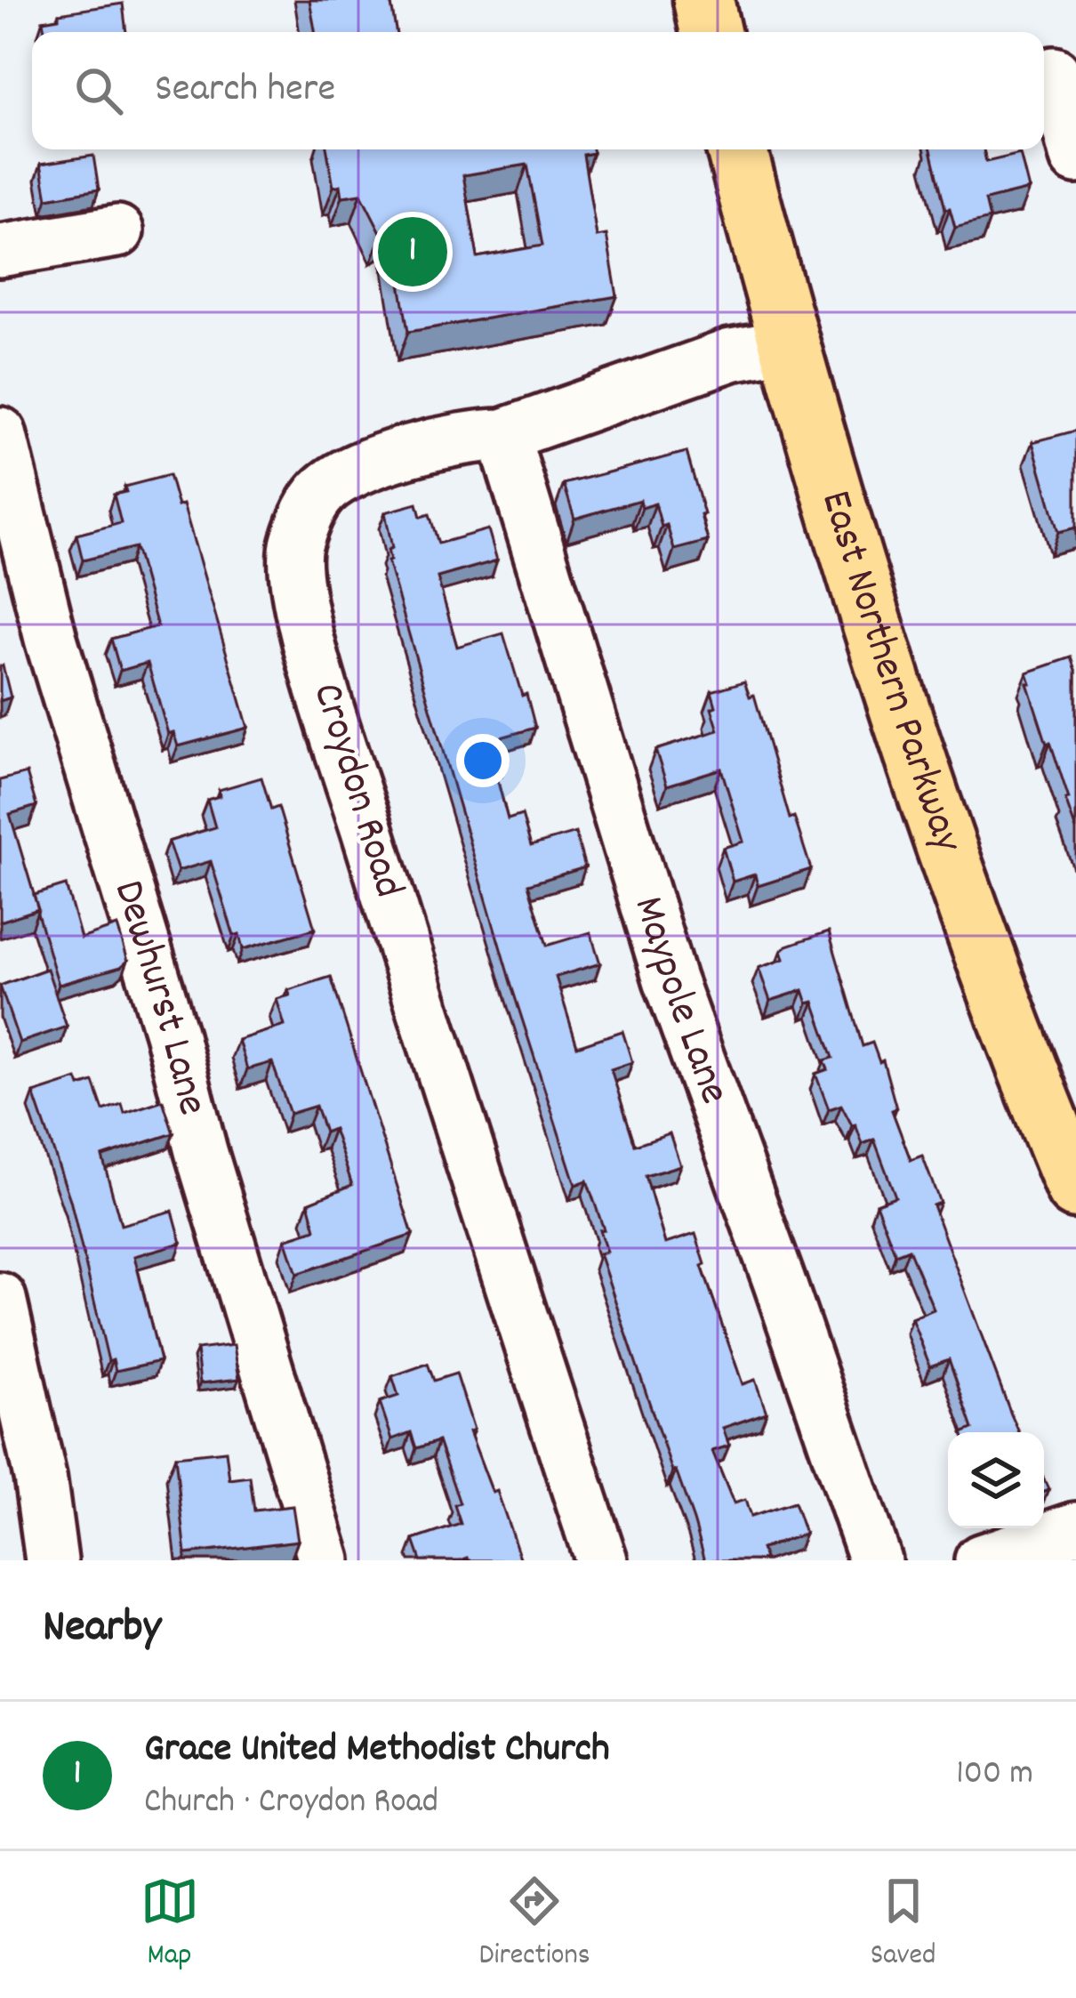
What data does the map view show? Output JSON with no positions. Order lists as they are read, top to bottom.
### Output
{
  "streets": {
    "main road": ["East Northern Parkway"],
    "street": ["Croydon Road", "Dewhurst Lane", "Maypole Lane"]
  },
  "crossings": [
    ["East Northern Parkway", "Croydon Road"],
    ["Croydon Road", "Maypole Lane"]
  ],
  "page": {
    "search": "Search here",
    "pins": "1",
    "heading": "Nearby",
    "list": [
      {
        "mark": "1",
        "name": "Grace United Methodist Church",
        "note": "Church · Croydon Road",
        "value": "100 m"
      }
    ],
    "nav": ["Map", "Directions", "Saved"]
  }
}
